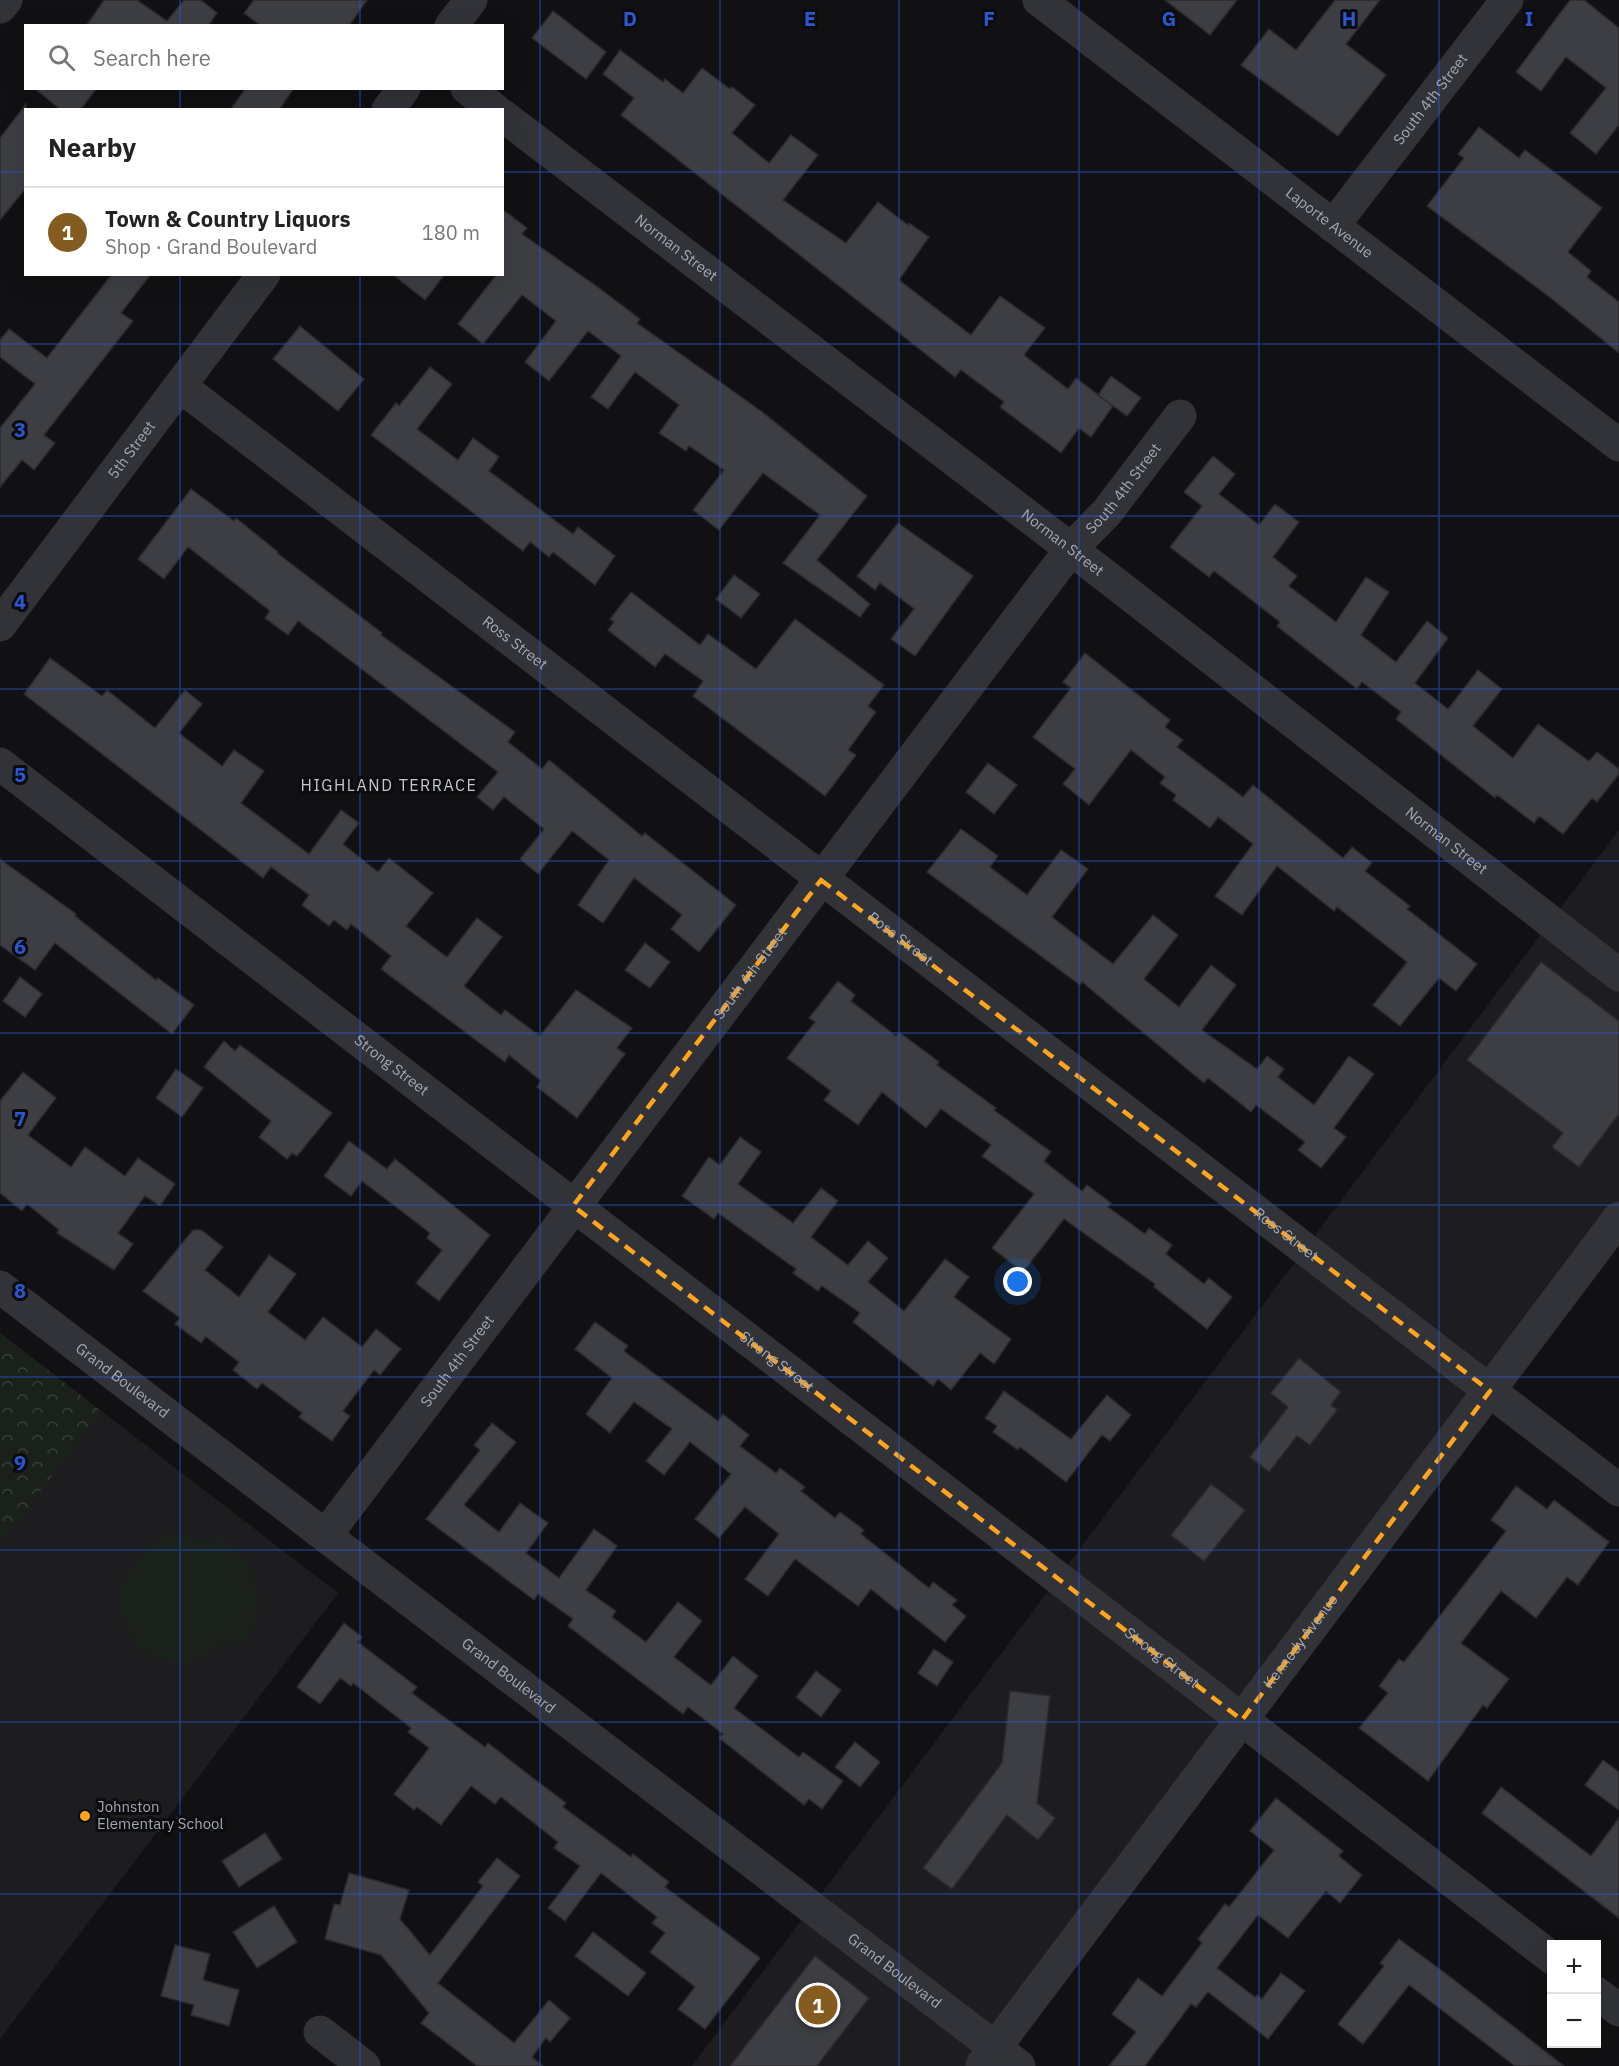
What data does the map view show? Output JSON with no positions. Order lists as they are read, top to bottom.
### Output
{
  "streets": {
    "street": [
      "South 4th Street",
      "Laporte Avenue",
      "Norman Street",
      "5th Street",
      "Ross Street",
      "Strong Street",
      "Grand Boulevard",
      "Kennedy Avenue"
    ]
  },
  "crossings": [
    ["South 4th Street", "Laporte Avenue"],
    ["South 4th Street", "Norman Street"],
    ["South 4th Street", "Ross Street"],
    ["South 4th Street", "Strong Street"],
    ["South 4th Street", "Grand Boulevard"],
    ["5th Street", "Ross Street"],
    ["Ross Street", "Kennedy Avenue"],
    ["Strong Street", "Kennedy Avenue"],
    ["Grand Boulevard", "Kennedy Avenue"]
  ],
  "districts": ["HIGHLAND TERRACE"],
  "places": ["Johnston Elementary School"],
  "page": {
    "search": "Search here",
    "heading": "Nearby",
    "list": [
      {
        "mark": "1",
        "name": "Town & Country Liquors",
        "note": "Shop · Grand Boulevard",
        "value": "180 m"
      }
    ],
    "map_buttons": ["+", "−"],
    "pins": "1"
  },
  "grid": {
    "columns": [
      "D",
      "E",
      "F",
      "G",
      "H",
      "I"
    ],
    "rows": [
      "3",
      "4",
      "5",
      "6",
      "7",
      "8",
      "9"
    ]
  }
}
